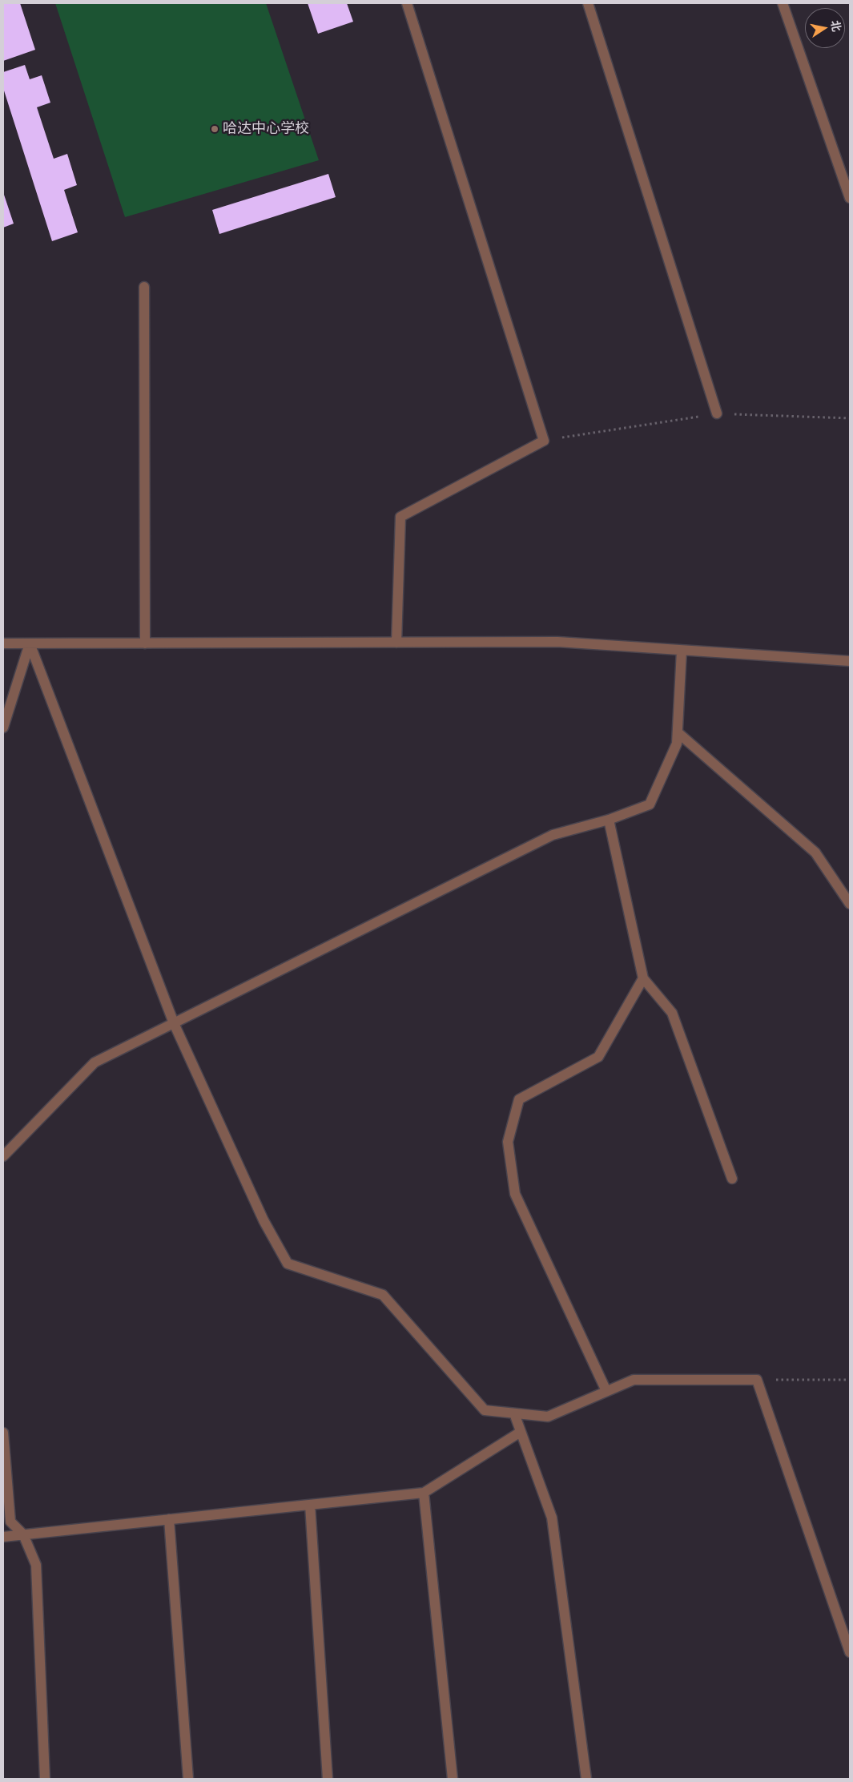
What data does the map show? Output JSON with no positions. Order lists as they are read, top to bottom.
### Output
{
  "places": ["哈达中心学校"],
  "north": "right"
}
